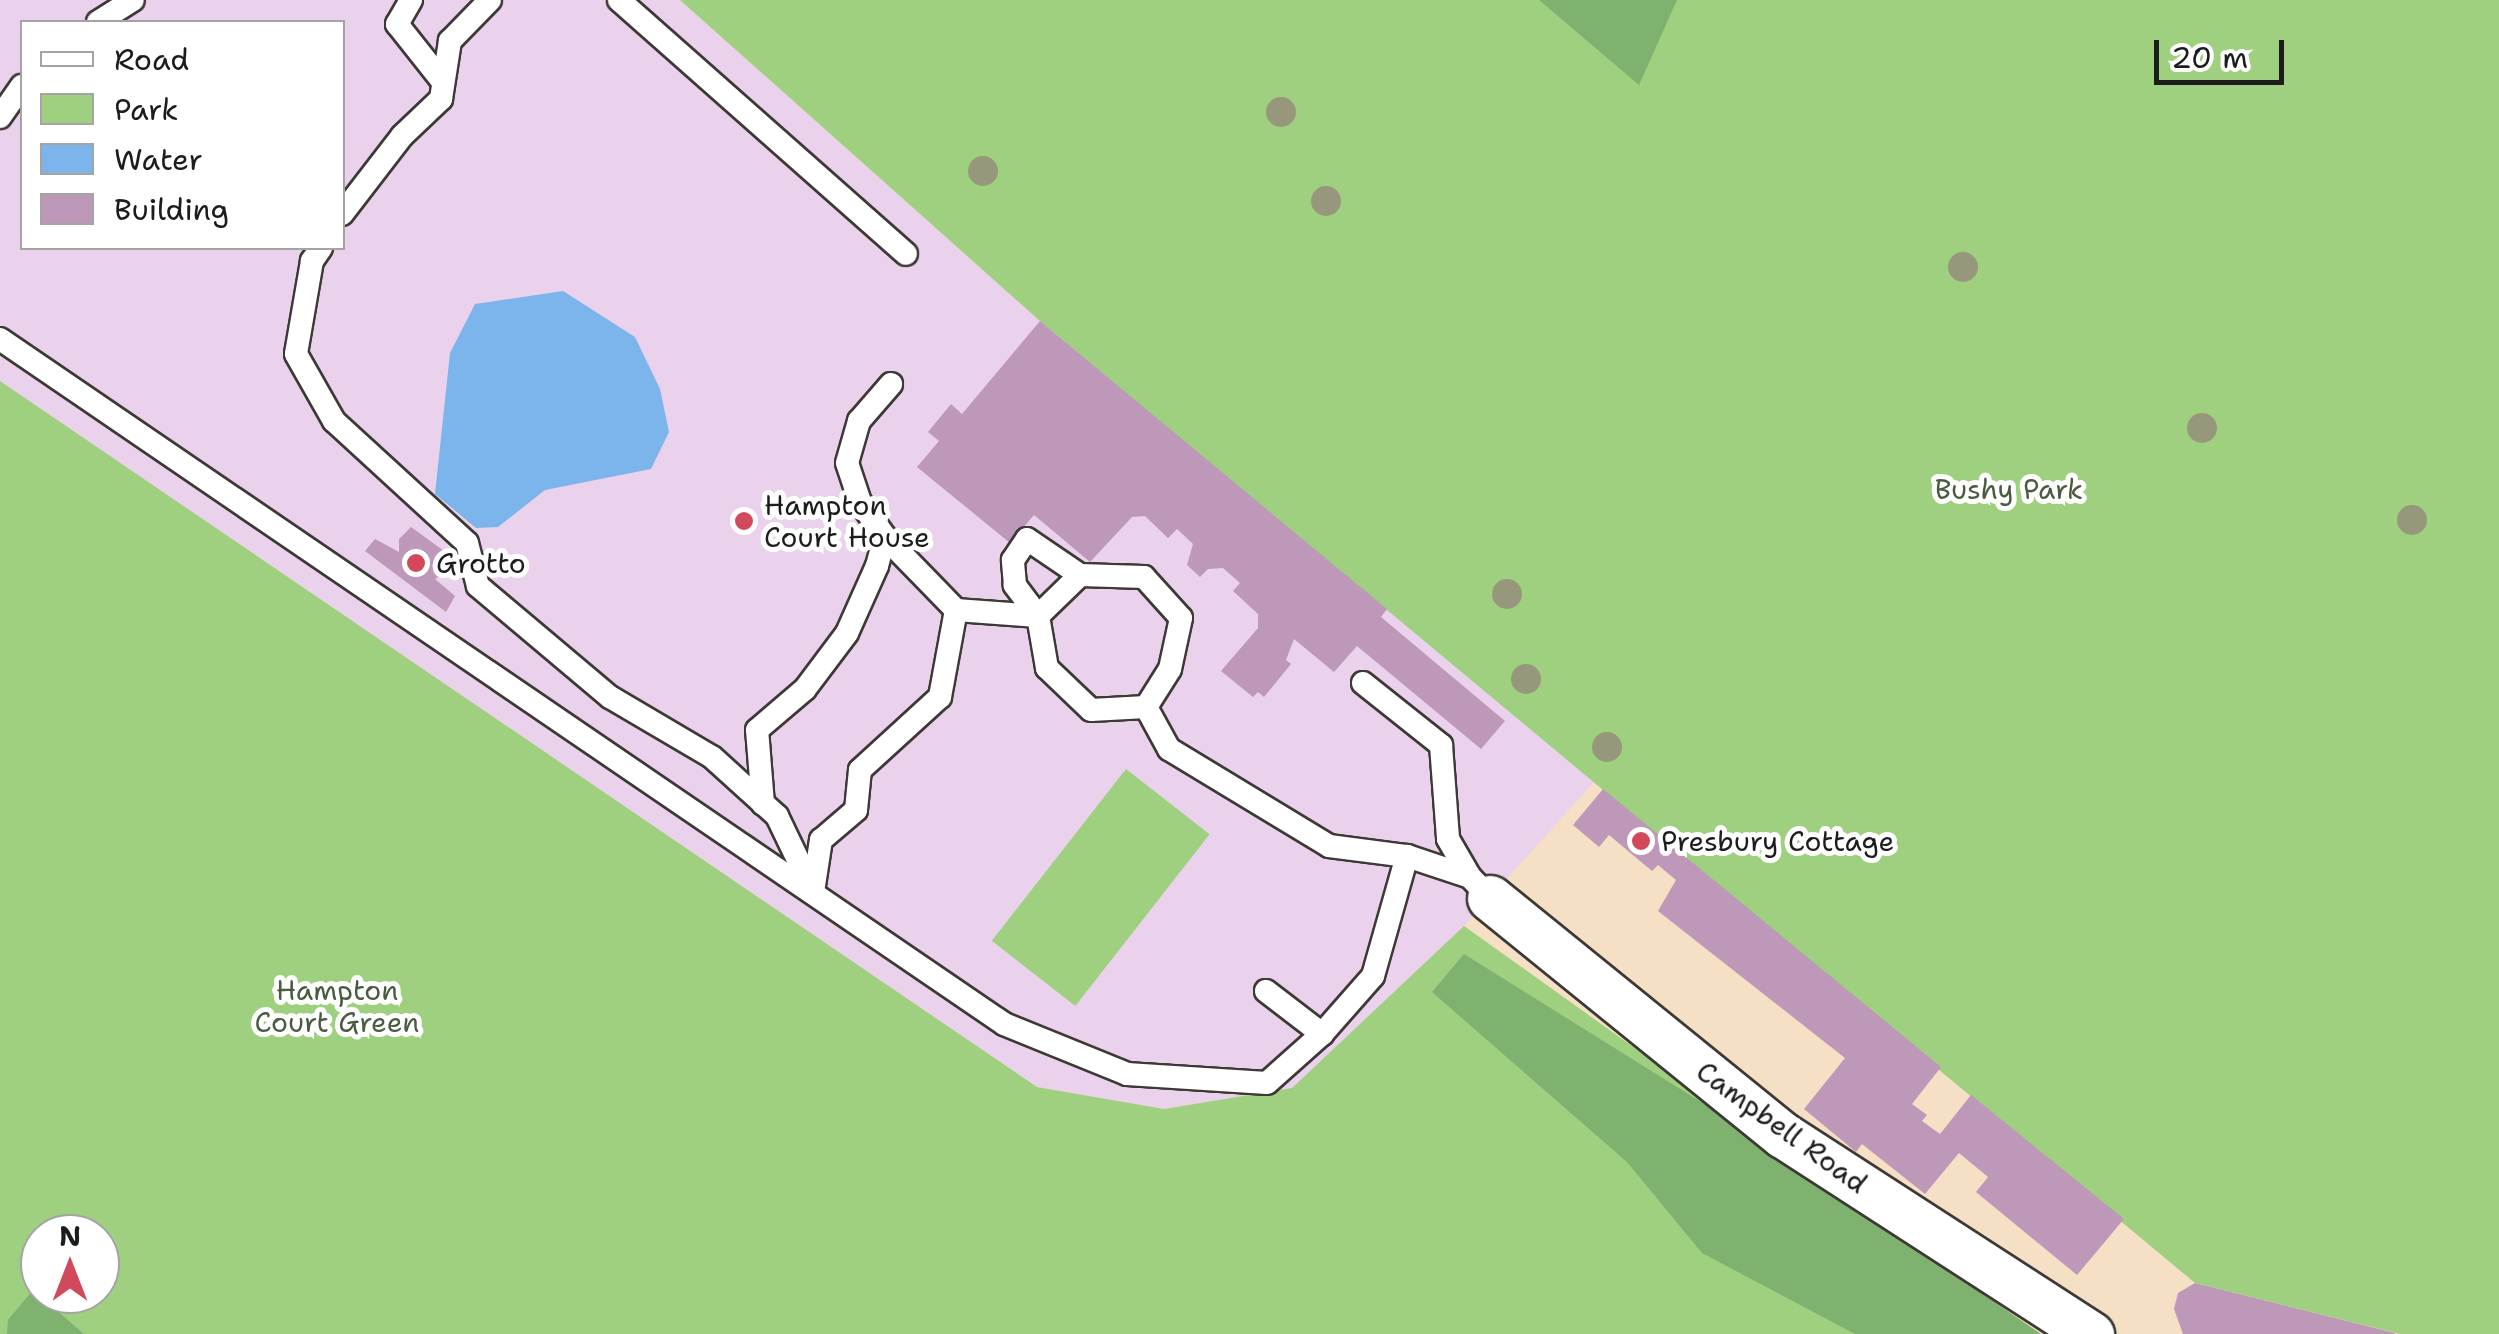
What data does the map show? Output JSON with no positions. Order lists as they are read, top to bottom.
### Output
{
  "streets": {
    "street": ["Campbell Road"]
  },
  "parks": ["Bushy Park", "Hampton Court Green"],
  "places": ["Hampton Court House", "Grotto", "Presbury Cottage"],
  "legend": [
    "Road",
    "Park",
    "Water",
    "Building"
  ],
  "scale_bar": "20 m",
  "north": "top"
}
